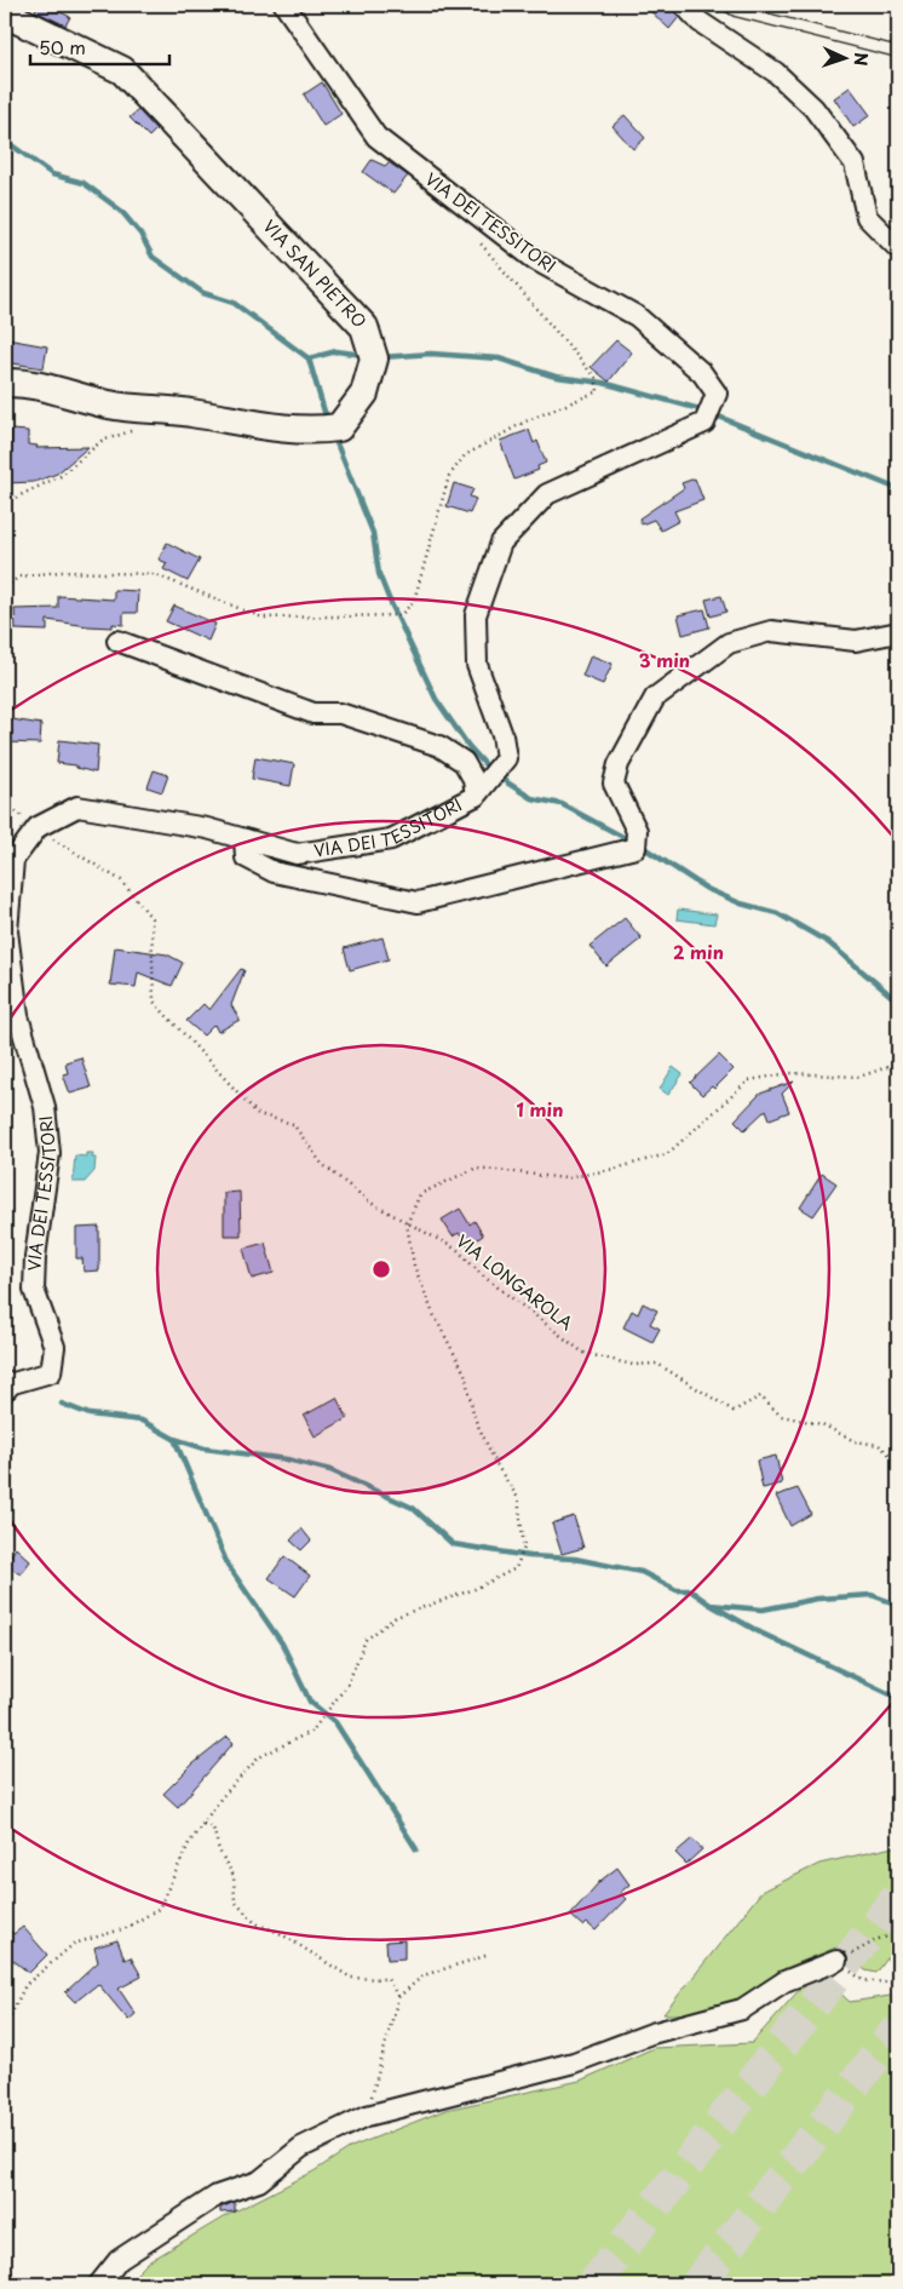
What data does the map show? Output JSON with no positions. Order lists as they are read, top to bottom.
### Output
{
  "streets": {
    "street": ["VIA DEI TESSITORI", "VIA SAN PIETRO"],
    "path": ["VIA LONGAROLA"]
  },
  "crossings": [
    ["VIA DEI TESSITORI", "VIA LONGAROLA"]
  ],
  "scale_bar": "50 m",
  "north": "right",
  "rings": ["3 min", "2 min", "1 min"]
}
